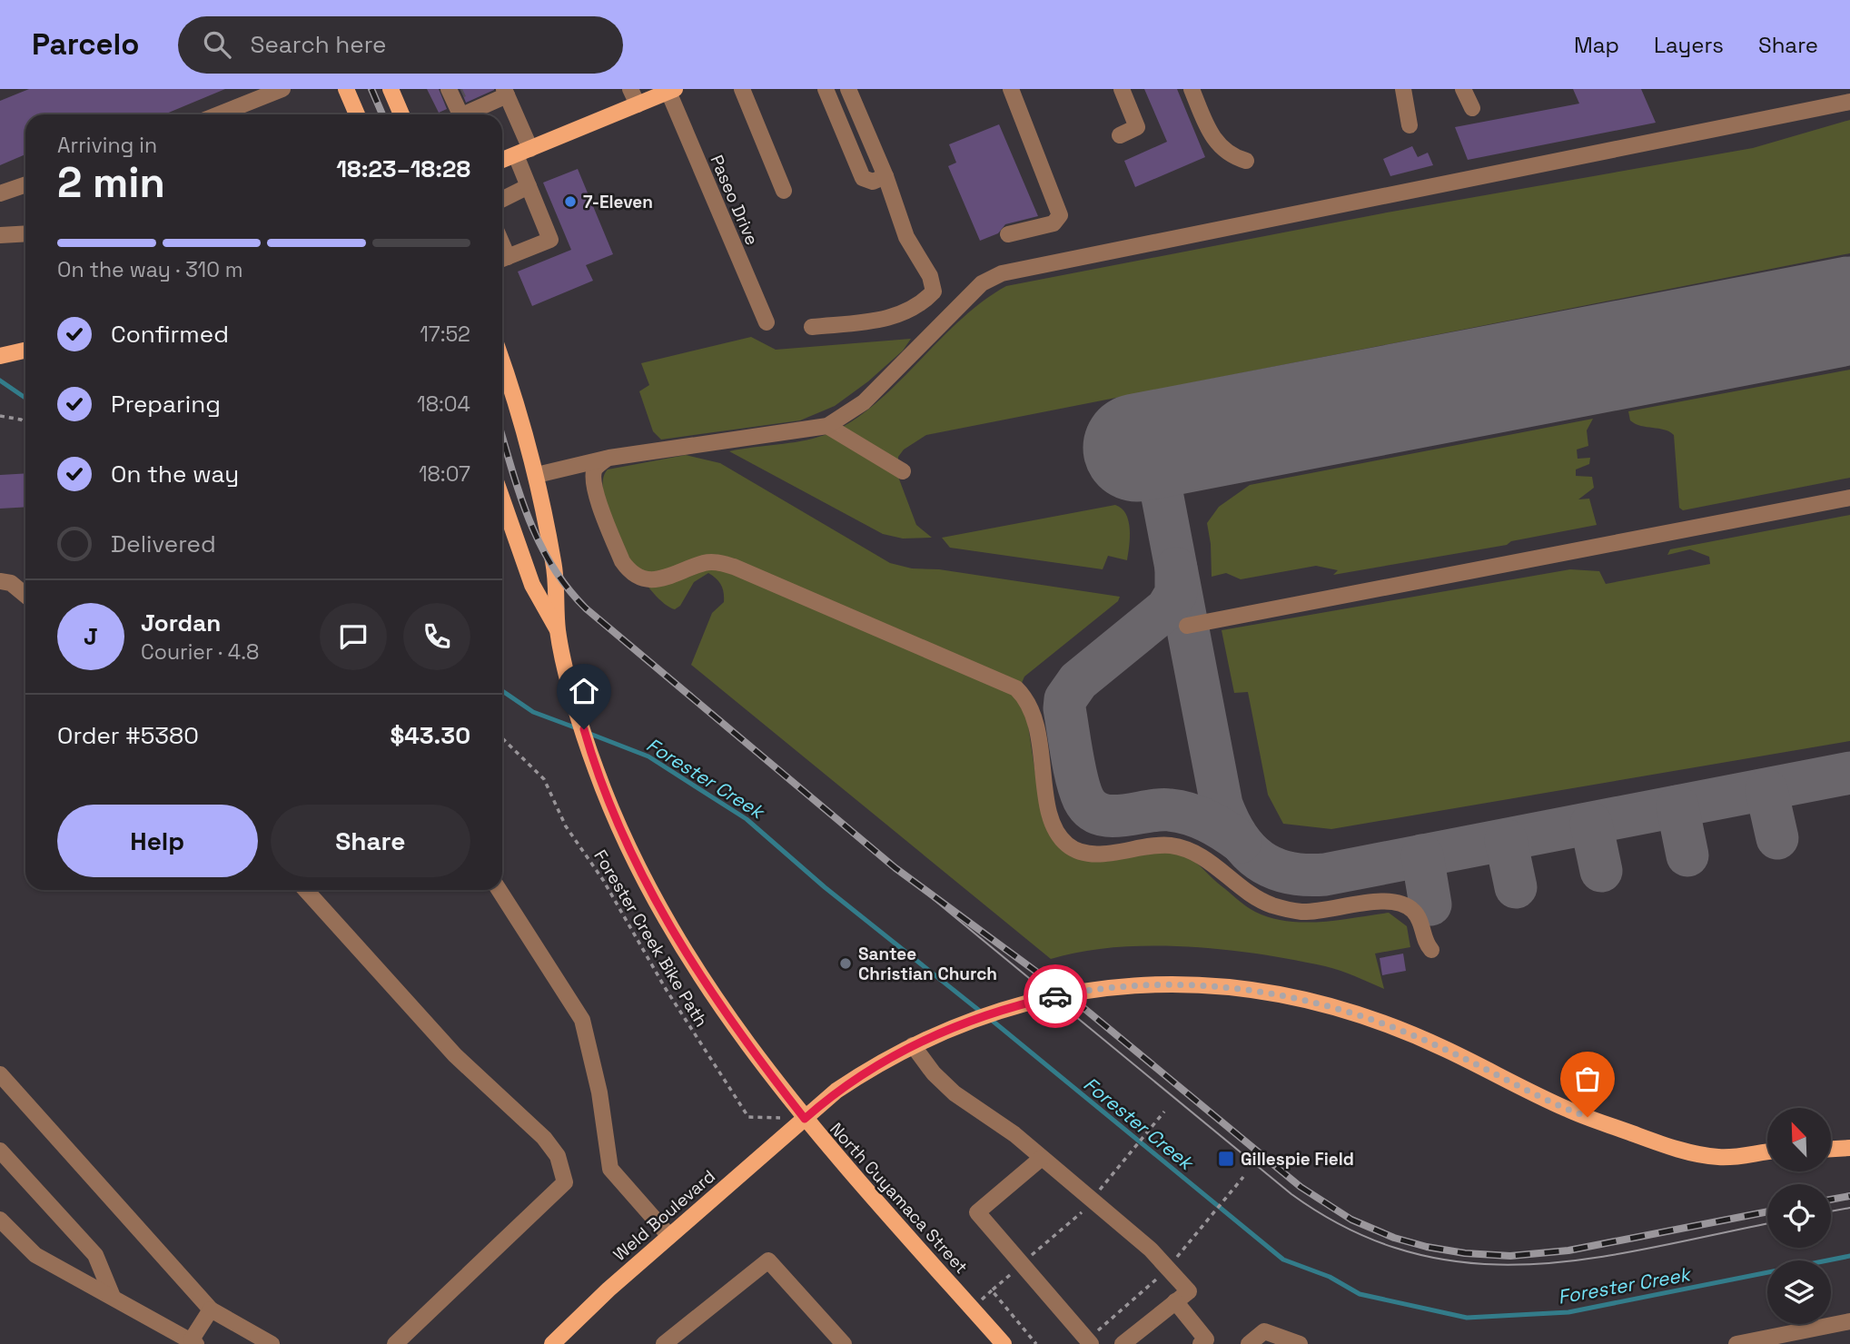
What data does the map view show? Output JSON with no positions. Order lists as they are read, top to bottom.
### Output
{
  "streets": {
    "main road": ["North Cuyamaca Street", "Weld Boulevard"],
    "street": ["Paseo Drive"],
    "path": ["Forester Creek Bike Path"]
  },
  "crossings": [
    ["Forester Creek Bike Path", "North Cuyamaca Street"],
    ["Forester Creek Bike Path", "Weld Boulevard"],
    ["North Cuyamaca Street", "Weld Boulevard"]
  ],
  "water": ["Forester Creek"],
  "places": {
    "other": ["7-Eleven", "Santee Christian Church"],
    "transit": ["Gillespie Field"]
  },
  "north": "top left",
  "page": {
    "header": "Parcelo",
    "search": "Search here",
    "nav": ["Map", "Layers", "Share"],
    "heading": ["2 min", "Arriving in", "18:23–18:28"],
    "panel": [
      "Jordan",
      "Courier · 4.8",
      "Order #5380",
      "$43.30"
    ],
    "bar": "On the way · 310 m",
    "list": [
      ["Confirmed", "17:52"],
      ["Preparing", "18:04"],
      ["On the way", "18:07"],
      "Delivered"
    ],
    "round": "J",
    "buttons": ["Help", "Share"]
  }
}
